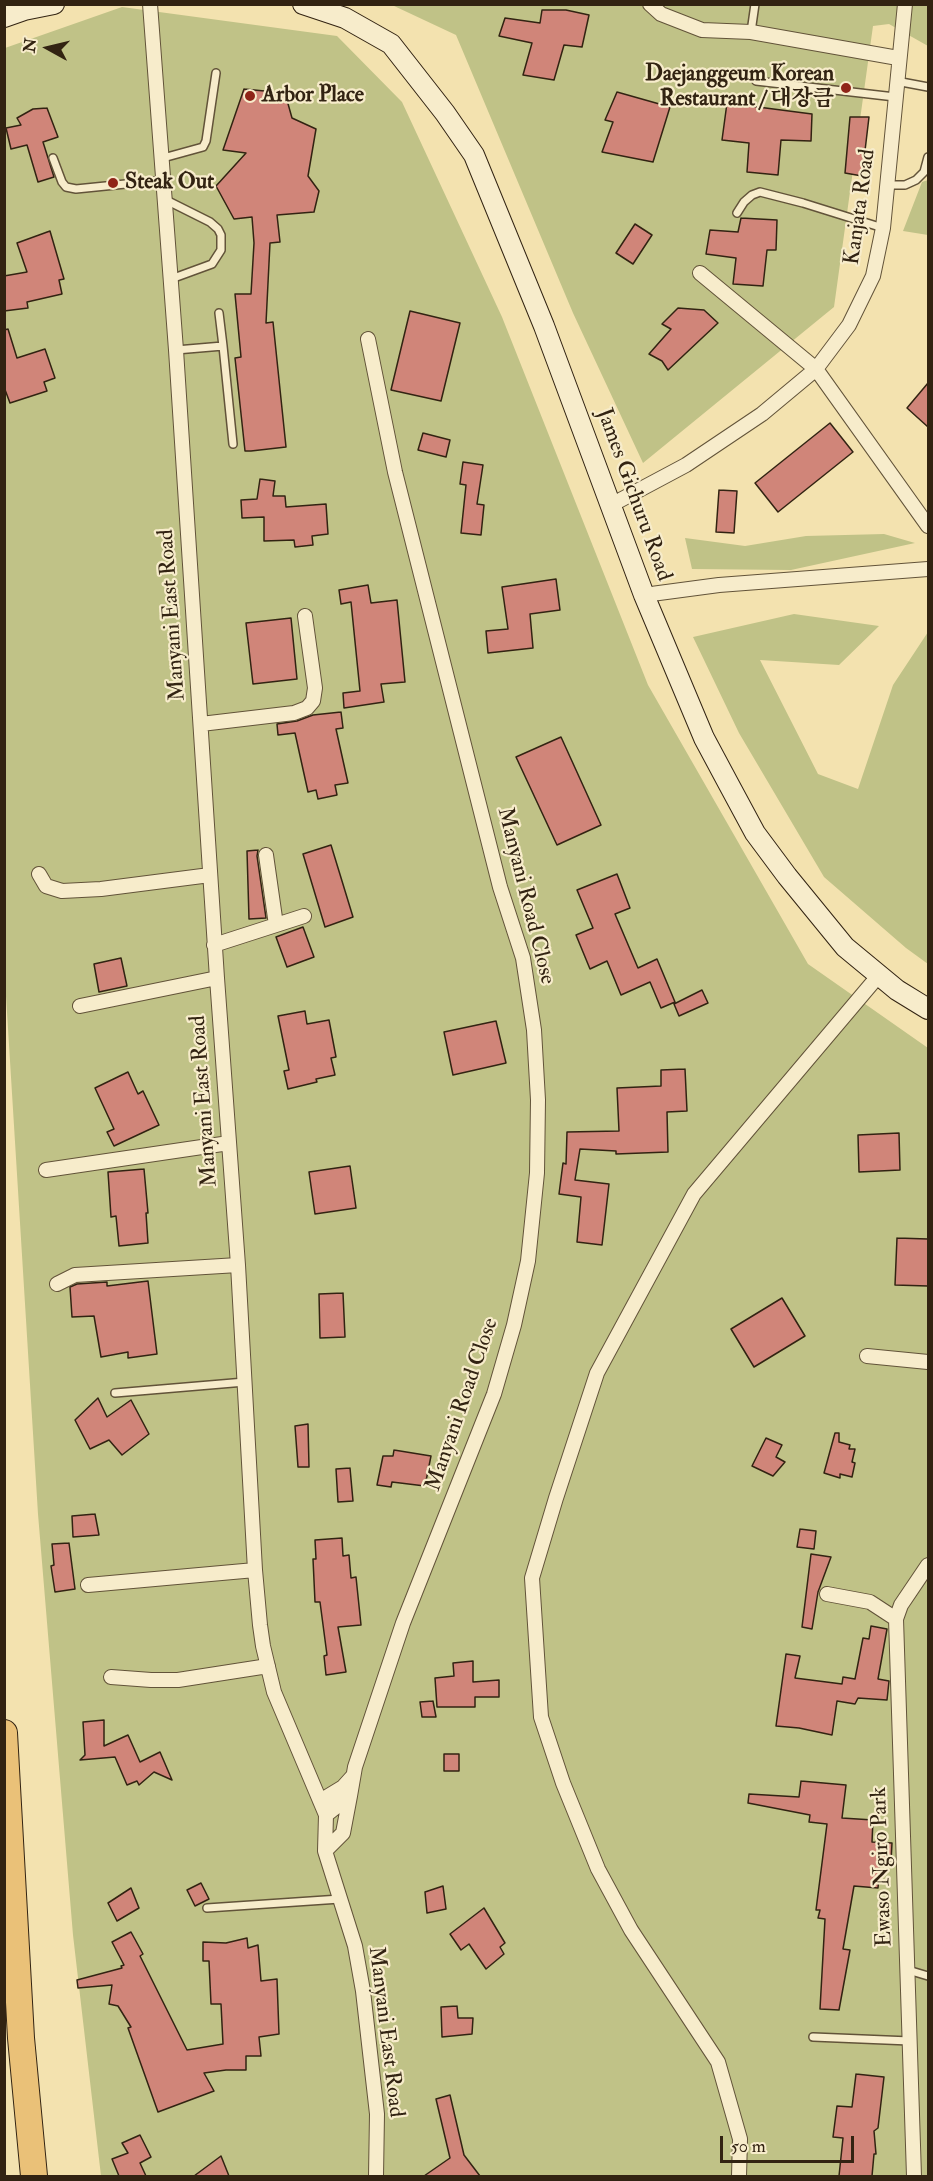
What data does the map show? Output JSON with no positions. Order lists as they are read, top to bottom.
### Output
{
  "streets": {
    "main road": ["James Gichuru Road"],
    "street": [
      "Kanjata Road",
      "Manyani East Road",
      "Manyani Road Close",
      "Ewaso Ngiro Park"
    ]
  },
  "crossings": [
    ["Kanjata Road", "James Gichuru Road"],
    ["Manyani East Road", "Manyani Road Close"]
  ],
  "places": ["Daejanggeum Korean Restaurant / 대장금", "Arbor Place", "Steak Out"],
  "scale_bar": "50 m",
  "north": "left"
}
